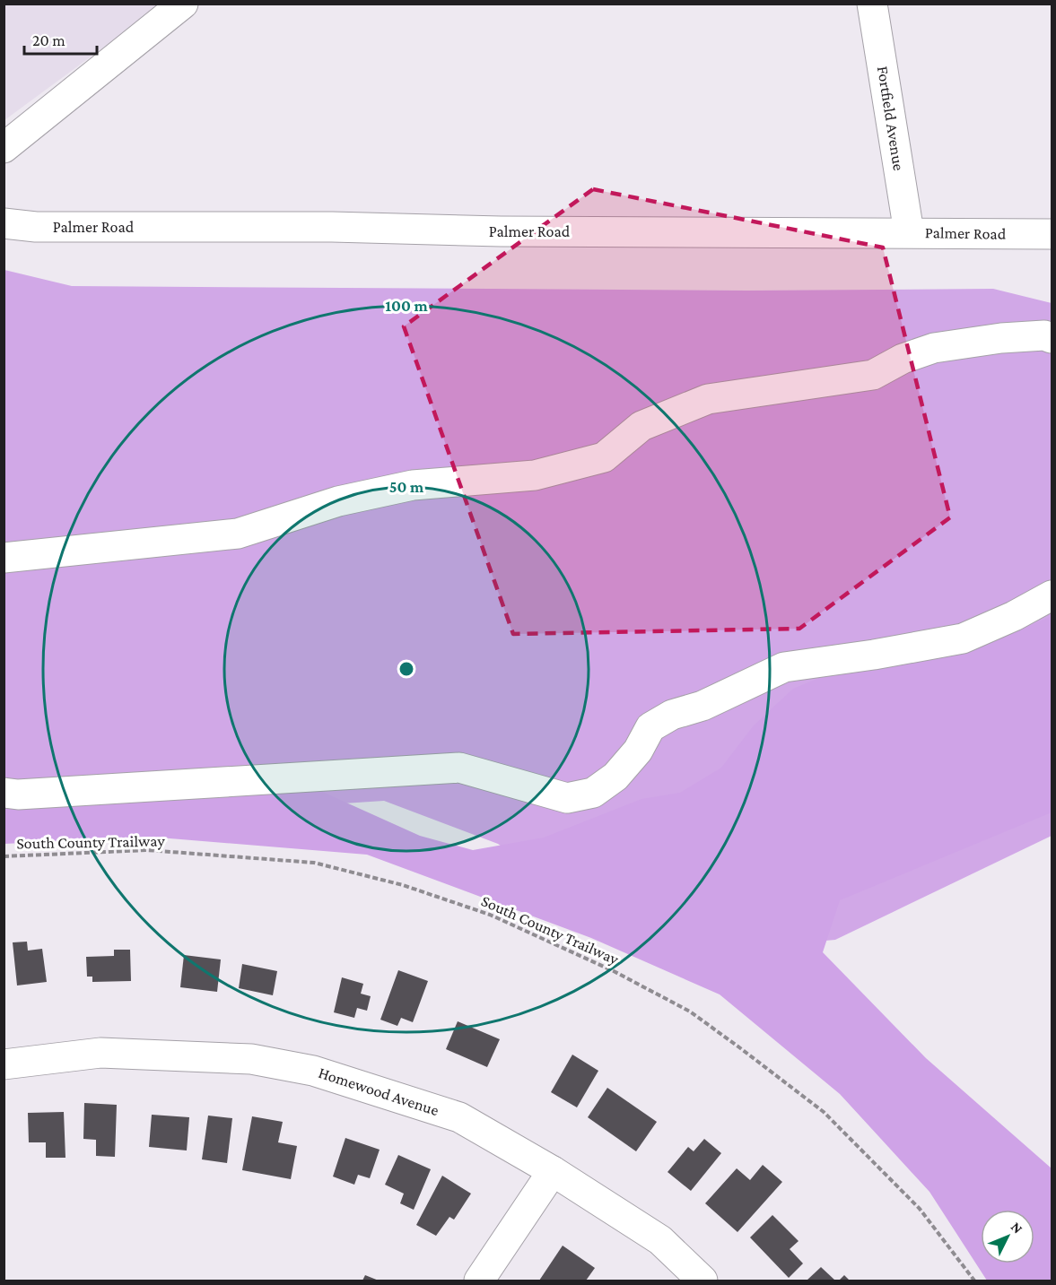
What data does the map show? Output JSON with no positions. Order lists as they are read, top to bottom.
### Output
{
  "streets": {
    "street": ["Fortfield Avenue", "Palmer Road", "Homewood Avenue"],
    "path": ["South County Trailway"]
  },
  "crossings": [
    ["Fortfield Avenue", "Palmer Road"]
  ],
  "scale_bar": "20 m",
  "north": "top right",
  "rings": ["100 m", "50 m"]
}
